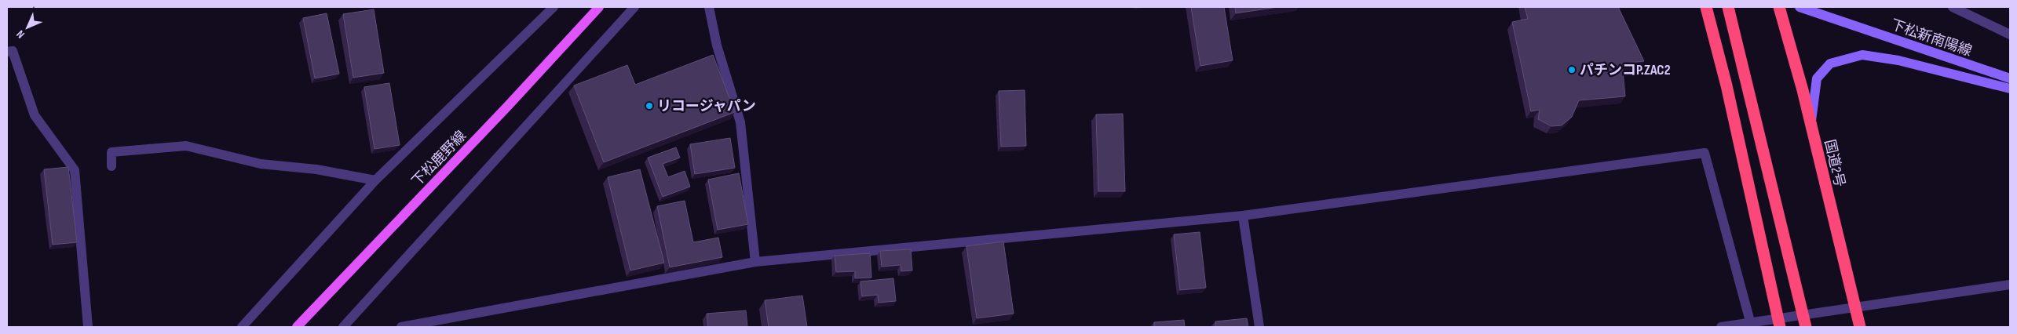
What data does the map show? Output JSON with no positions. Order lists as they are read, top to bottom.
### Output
{
  "streets": {
    "highway": ["国道2号"],
    "main road": ["下松新南陽線", "下松鹿野線"]
  },
  "places": ["パチンコP.ZAC2", "リコージャパン"],
  "north": "bottom left"
}
